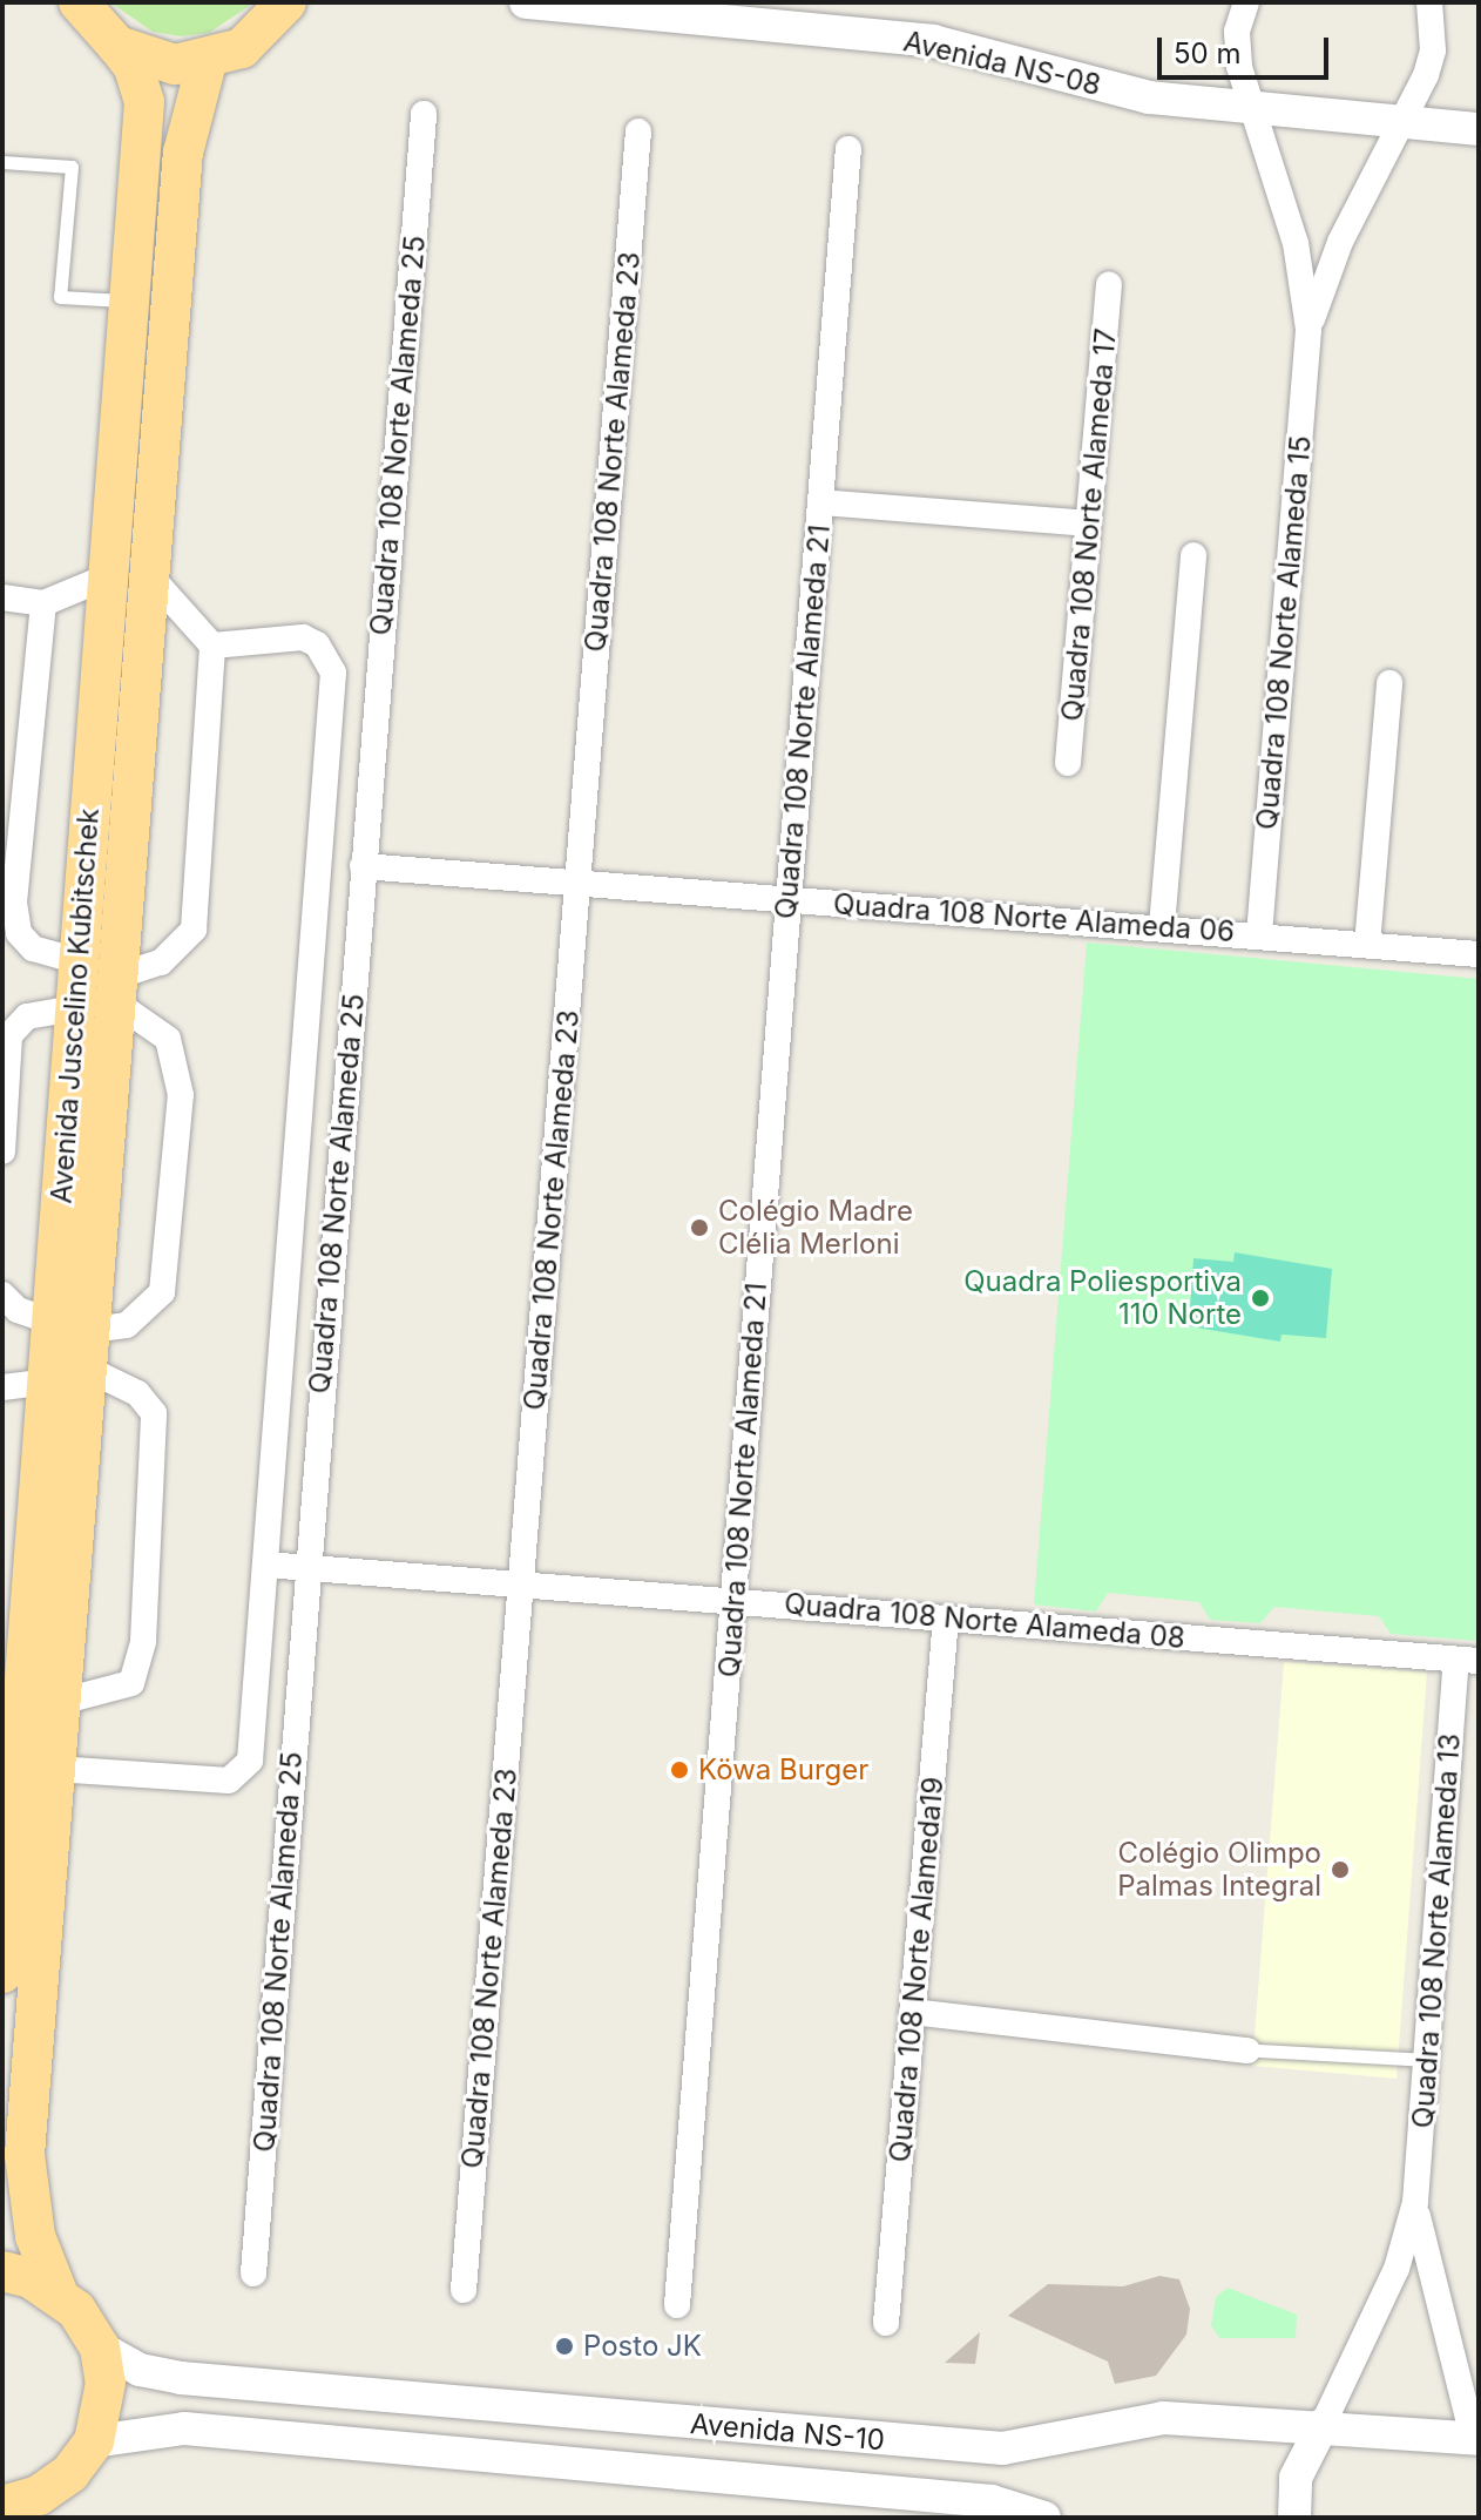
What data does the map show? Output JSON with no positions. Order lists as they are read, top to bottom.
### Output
{
  "streets": {
    "main road": ["Avenida Juscelino Kubitschek"],
    "street": [
      "Avenida NS-08",
      "Quadra 108 Norte Alameda 25",
      "Quadra 108 Norte Alameda 23",
      "Quadra 108 Norte Alameda 17",
      "Quadra 108 Norte Alameda 15",
      "Quadra 108 Norte Alameda 21",
      "Quadra 108 Norte Alameda 06",
      "Quadra 108 Norte Alameda 08",
      "Quadra 108 Norte Alameda 13",
      "Quadra 108 Norte Alameda19",
      "Avenida NS-10"
    ]
  },
  "crossings": [
    ["Quadra 108 Norte Alameda 25", "Quadra 108 Norte Alameda 06"],
    ["Quadra 108 Norte Alameda 25", "Quadra 108 Norte Alameda 08"],
    ["Quadra 108 Norte Alameda 23", "Quadra 108 Norte Alameda 06"],
    ["Quadra 108 Norte Alameda 23", "Quadra 108 Norte Alameda 08"],
    ["Quadra 108 Norte Alameda 15", "Quadra 108 Norte Alameda 06"],
    ["Quadra 108 Norte Alameda 21", "Quadra 108 Norte Alameda 06"],
    ["Quadra 108 Norte Alameda 21", "Quadra 108 Norte Alameda 08"],
    ["Avenida Juscelino Kubitschek", "Avenida NS-10"],
    ["Quadra 108 Norte Alameda 08", "Quadra 108 Norte Alameda 13"],
    ["Quadra 108 Norte Alameda 08", "Quadra 108 Norte Alameda19"]
  ],
  "places": [
    "Colégio Madre Clélia Merloni",
    "Quadra Poliesportiva 110 Norte",
    "Köwa Burger",
    "Colégio Olimpo Palmas Integral",
    "Posto JK"
  ],
  "scale_bar": "50 m"
}
